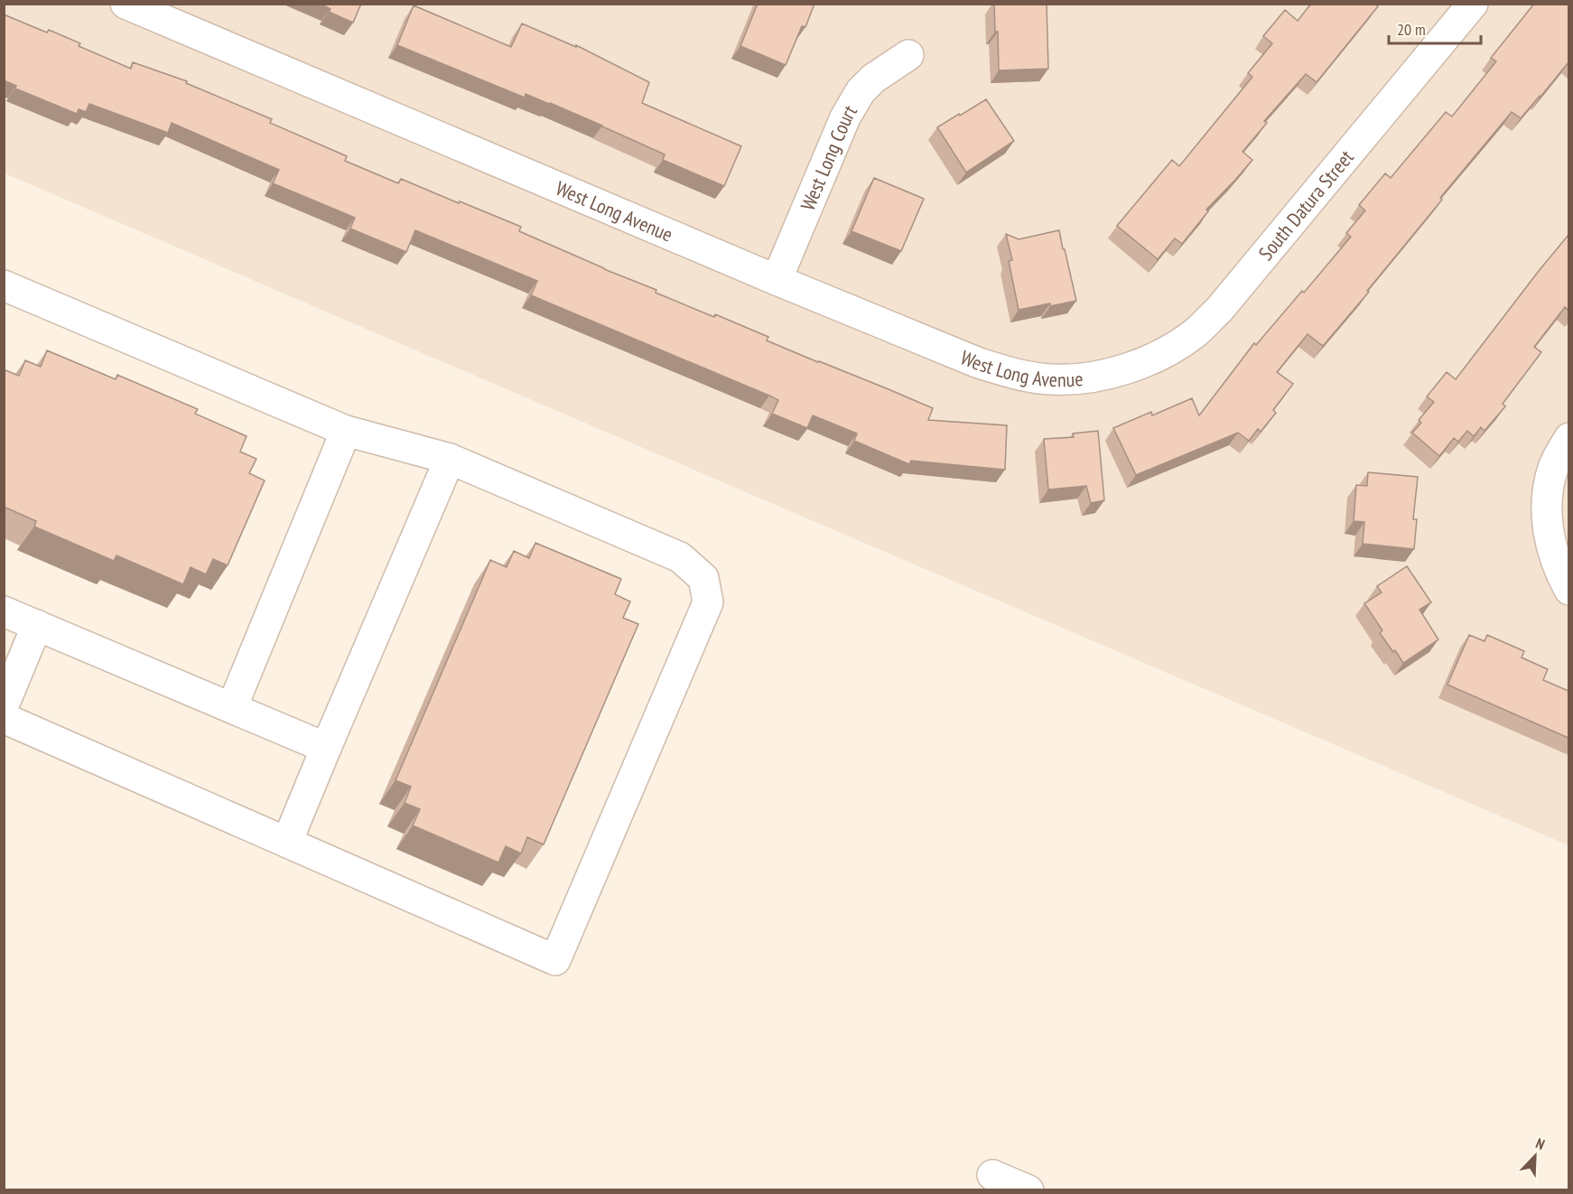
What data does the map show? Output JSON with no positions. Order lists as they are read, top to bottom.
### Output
{
  "streets": {
    "street": ["West Long Court", "South Datura Street", "West Long Avenue"]
  },
  "crossings": [
    ["West Long Court", "West Long Avenue"],
    ["South Datura Street", "West Long Avenue"]
  ],
  "scale_bar": "20 m",
  "north": "top right"
}
